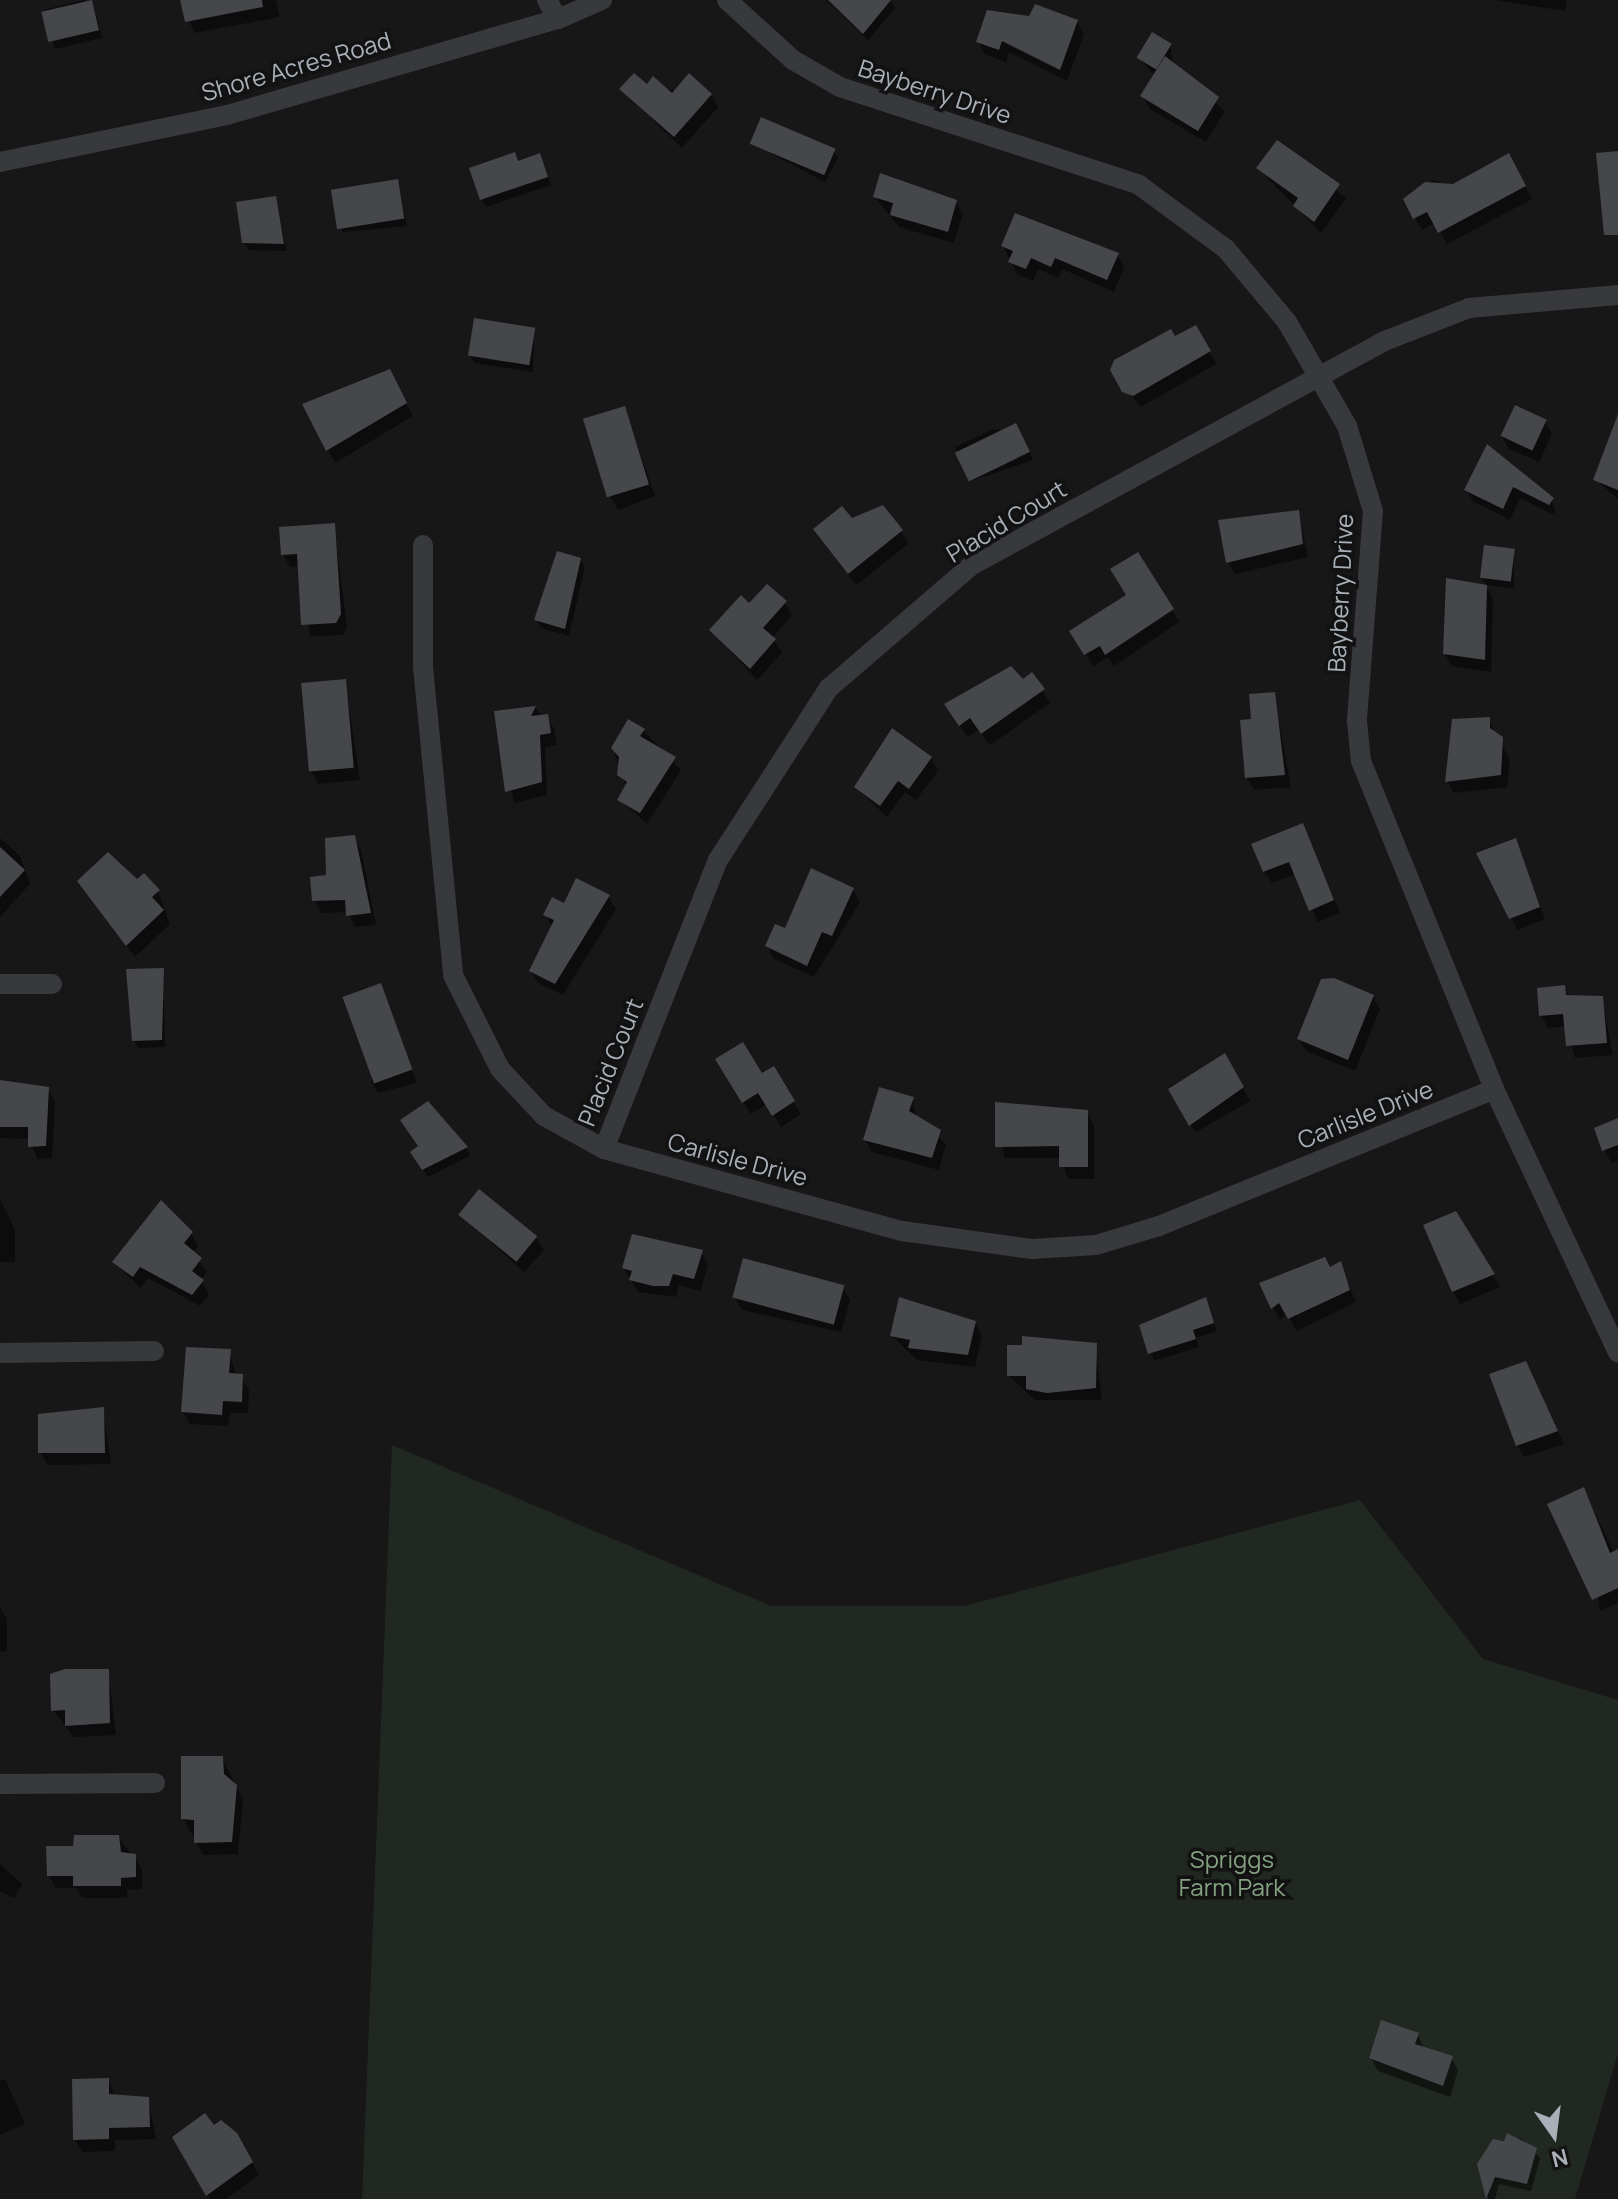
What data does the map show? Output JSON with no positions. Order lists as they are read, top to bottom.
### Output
{
  "streets": {
    "street": [
      "Shore Acres Road",
      "Bayberry Drive",
      "Placid Court",
      "Carlisle Drive"
    ]
  },
  "crossings": [
    ["Bayberry Drive", "Placid Court"],
    ["Bayberry Drive", "Carlisle Drive"],
    ["Placid Court", "Carlisle Drive"]
  ],
  "parks": ["Spriggs Farm Park"],
  "north": "bottom"
}
